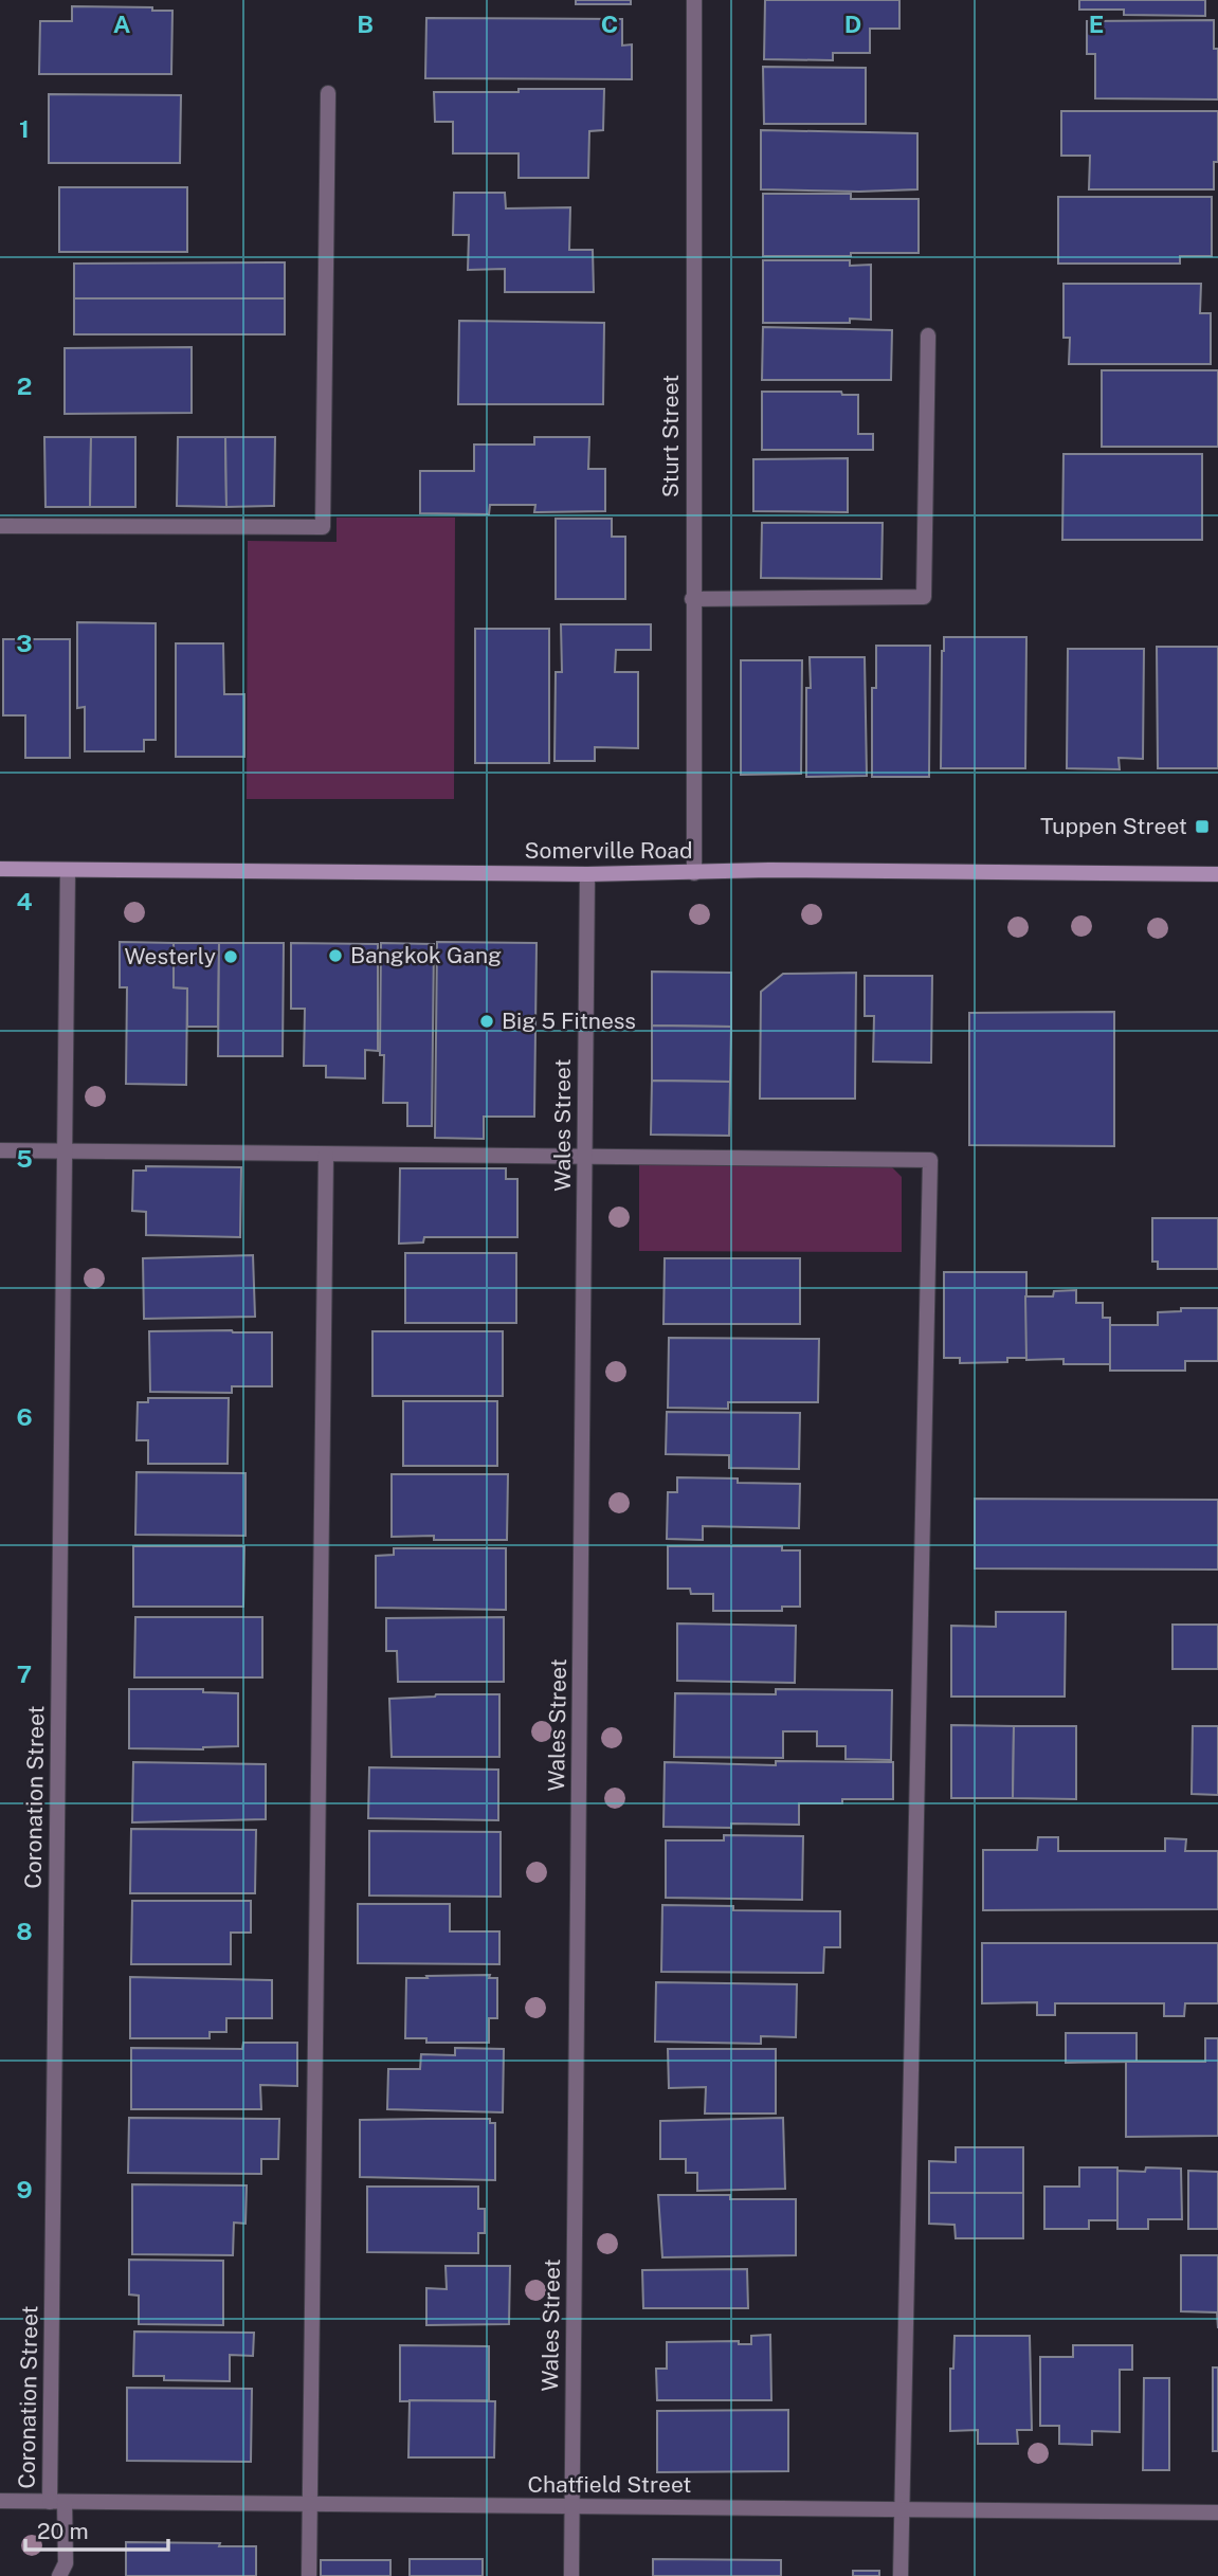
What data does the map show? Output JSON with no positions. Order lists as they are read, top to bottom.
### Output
{
  "streets": {
    "main road": ["Somerville Road"],
    "street": [
      "Sturt Street",
      "Wales Street",
      "Coronation Street",
      "Chatfield Street"
    ]
  },
  "crossings": [
    ["Sturt Street", "Somerville Road"],
    ["Somerville Road", "Wales Street"],
    ["Somerville Road", "Coronation Street"],
    ["Wales Street", "Chatfield Street"],
    ["Coronation Street", "Chatfield Street"]
  ],
  "places": {
    "transit": ["Tuppen Street"],
    "other": ["Bangkok Gang", "Westerly", "Big 5 Fitness"]
  },
  "scale_bar": "20 m",
  "grid": {
    "columns": [
      "A",
      "B",
      "C",
      "D",
      "E"
    ],
    "rows": [
      "1",
      "2",
      "3",
      "4",
      "5",
      "6",
      "7",
      "8",
      "9"
    ]
  }
}
